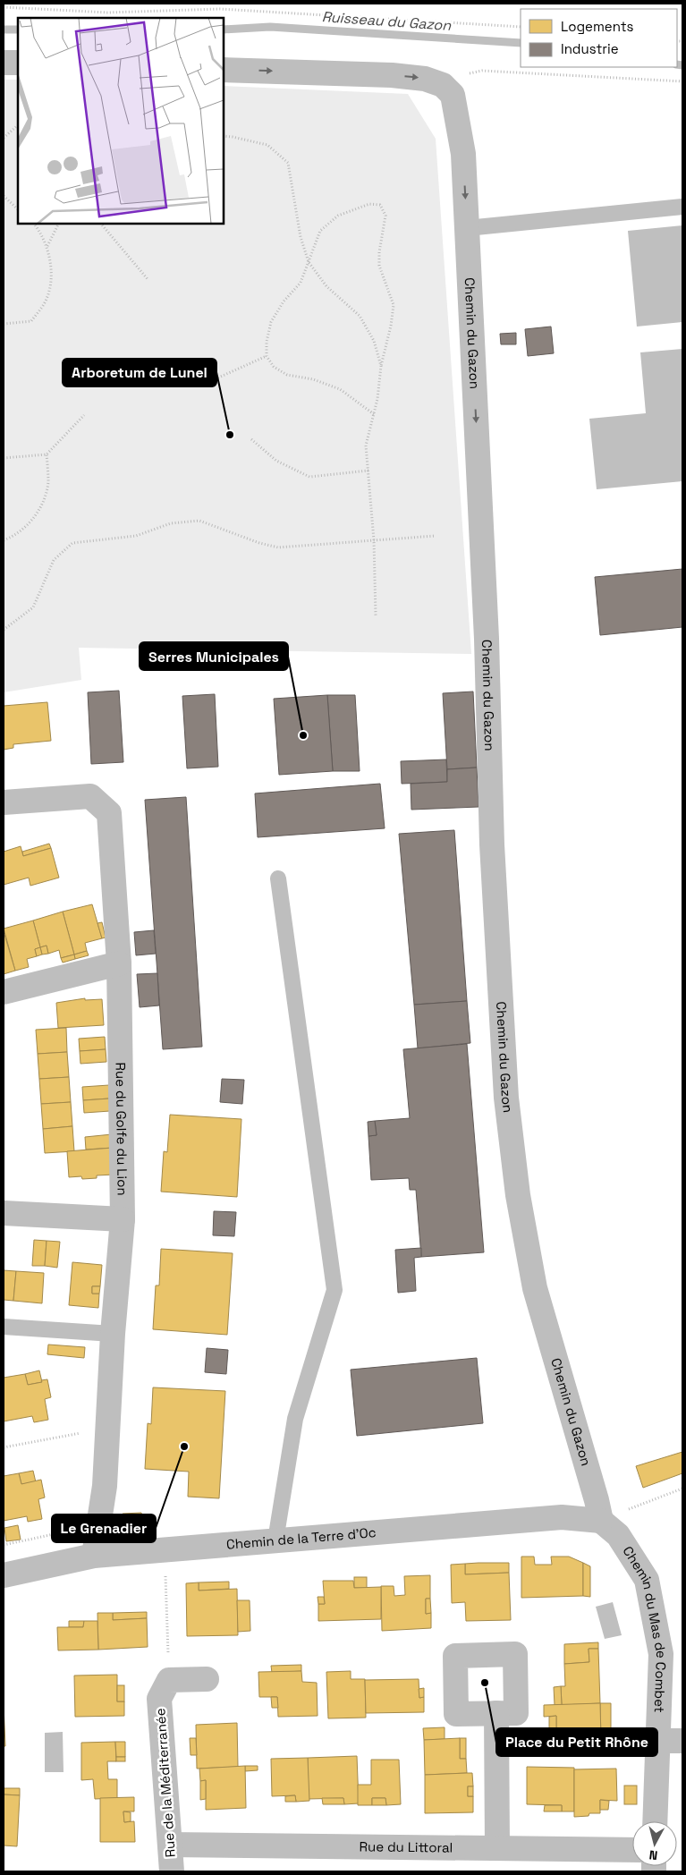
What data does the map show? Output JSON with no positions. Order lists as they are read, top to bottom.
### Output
{
  "streets": {
    "street": [
      "Chemin du Gazon",
      "Rue du Golfe du Lion",
      "Chemin de la Terre d'Oc",
      "Chemin du Mas de Combet",
      "Rue de la Méditerranée",
      "Rue du Littoral"
    ]
  },
  "crossings": [
    ["Chemin du Gazon", "Chemin de la Terre d'Oc"],
    ["Chemin du Gazon", "Chemin du Mas de Combet"],
    ["Rue du Golfe du Lion", "Chemin de la Terre d'Oc"],
    ["Chemin de la Terre d'Oc", "Chemin du Mas de Combet"],
    ["Rue de la Méditerranée", "Rue du Littoral"]
  ],
  "one_way": ["Chemin du Gazon"],
  "water": ["Ruisseau du Gazon"],
  "places": [
    "Arboretum de Lunel",
    "Serres Municipales",
    "Le Grenadier",
    "Place du Petit Rhône"
  ],
  "legend": ["Logements", "Industrie"],
  "north": "bottom"
}
